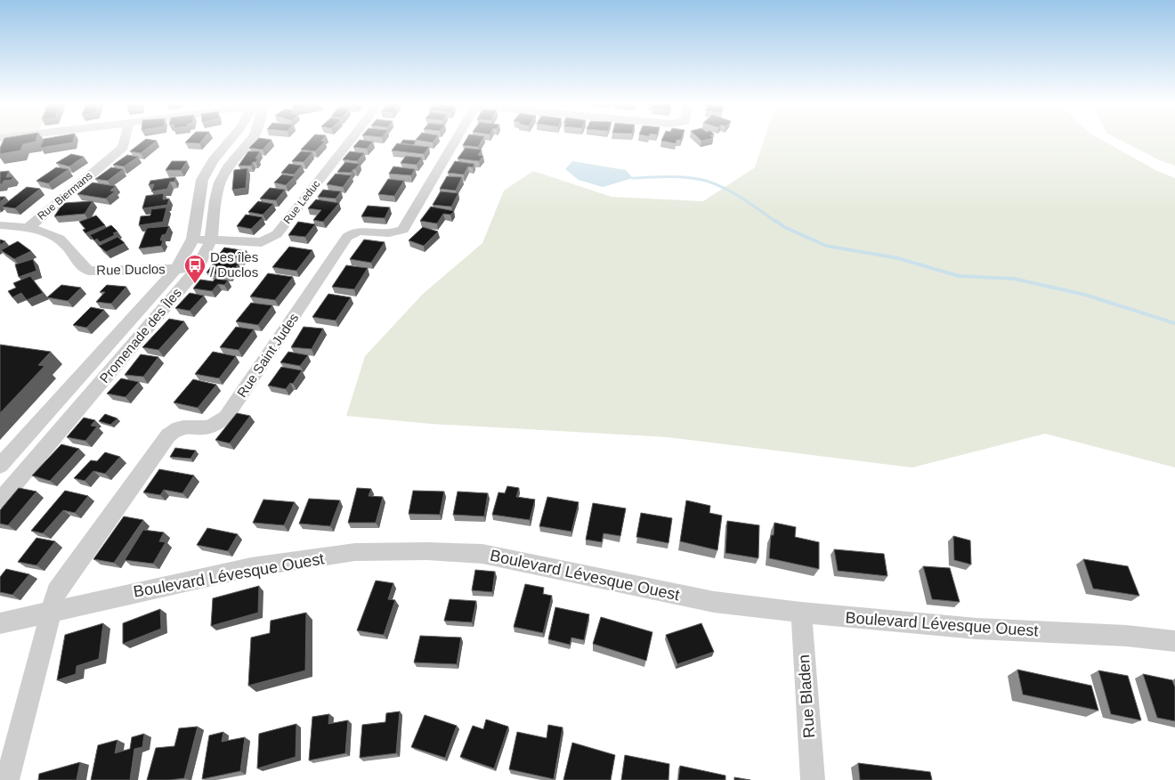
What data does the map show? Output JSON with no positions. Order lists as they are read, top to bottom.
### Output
{
  "streets": {
    "street": [
      "Rue Biermans",
      "Rue Leduc",
      "Rue Duclos",
      "Promenade des Îles",
      "Rue Saint Judes",
      "Boulevard Lévesque Ouest",
      "Rue Bladen"
    ]
  },
  "crossings": [
    ["Rue Biermans", "Rue Duclos"],
    ["Rue Leduc", "Promenade des Îles"],
    ["Rue Duclos", "Promenade des Îles"],
    ["Rue Saint Judes", "Boulevard Lévesque Ouest"],
    ["Boulevard Lévesque Ouest", "Rue Bladen"]
  ],
  "places": {
    "bus stop": ["Des îles / Duclos"]
  }
}
